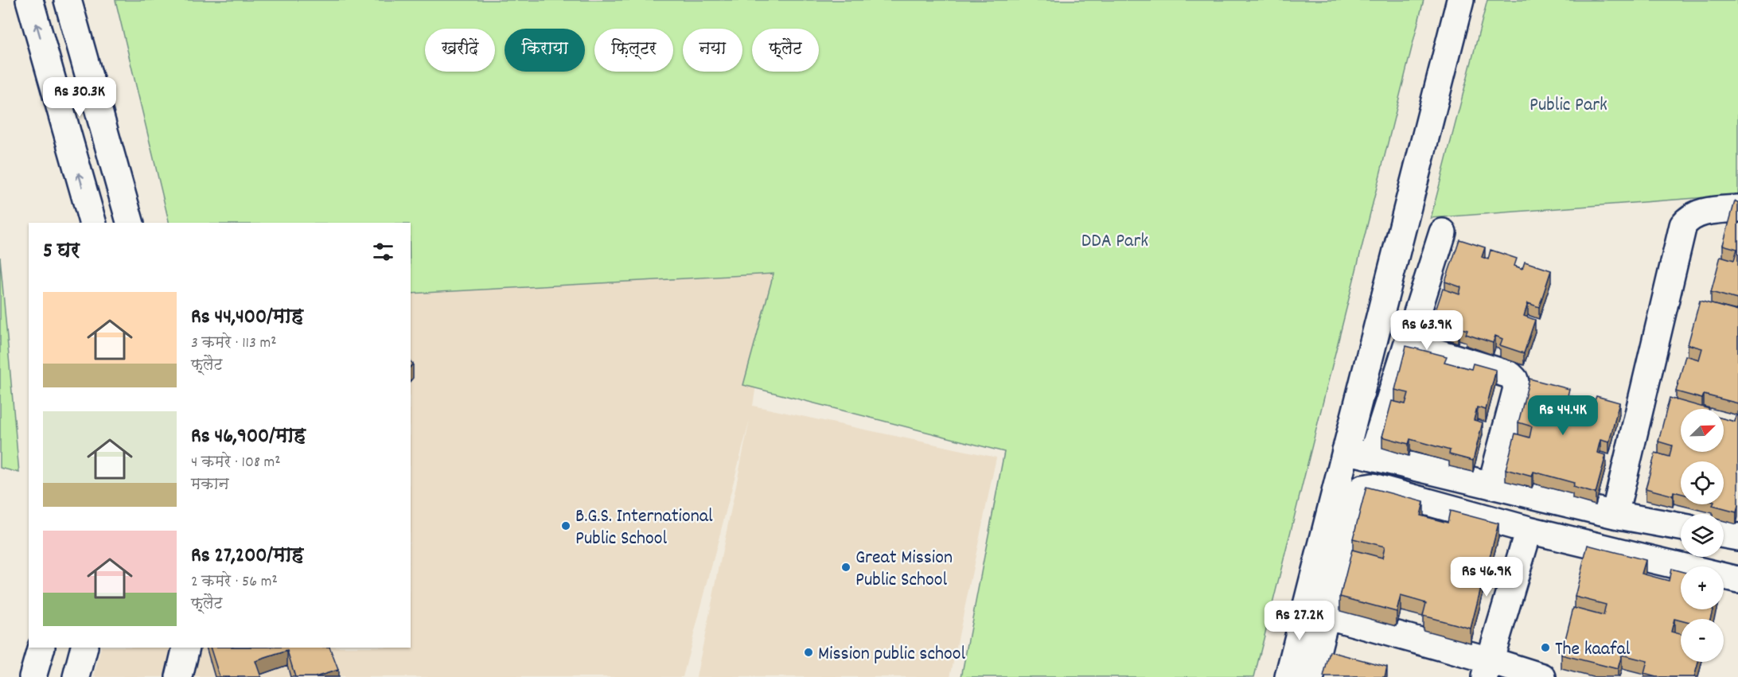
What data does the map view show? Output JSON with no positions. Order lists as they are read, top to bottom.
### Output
{
  "parks": ["Public Park", "DDA Park"],
  "places": [
    "B.G.S. International Public School",
    "Great Mission Public School",
    "The kaafal",
    "Mission public school"
  ],
  "north": "top right",
  "page": {
    "chip": [
      "खरीदें",
      "किराया",
      "फ़िल्टर",
      "नया",
      "फ़्लैट"
    ],
    "price": [
      "Rs 30.3K",
      "Rs 63.9K",
      "Rs 44.4K",
      "Rs 46.9K",
      "Rs 27.2K"
    ],
    "heading": "5 घर",
    "list": [
      {
        "name": "Rs 44,400/माह",
        "note": "3 कमरे · 113 m² · फ़्लैट"
      },
      {
        "name": "Rs 46,900/माह",
        "note": "4 कमरे · 108 m² · मकान"
      },
      {
        "name": "Rs 27,200/माह",
        "note": "2 कमरे · 56 m² · फ़्लैट"
      }
    ],
    "map_buttons": ["+", "−"]
  }
}
